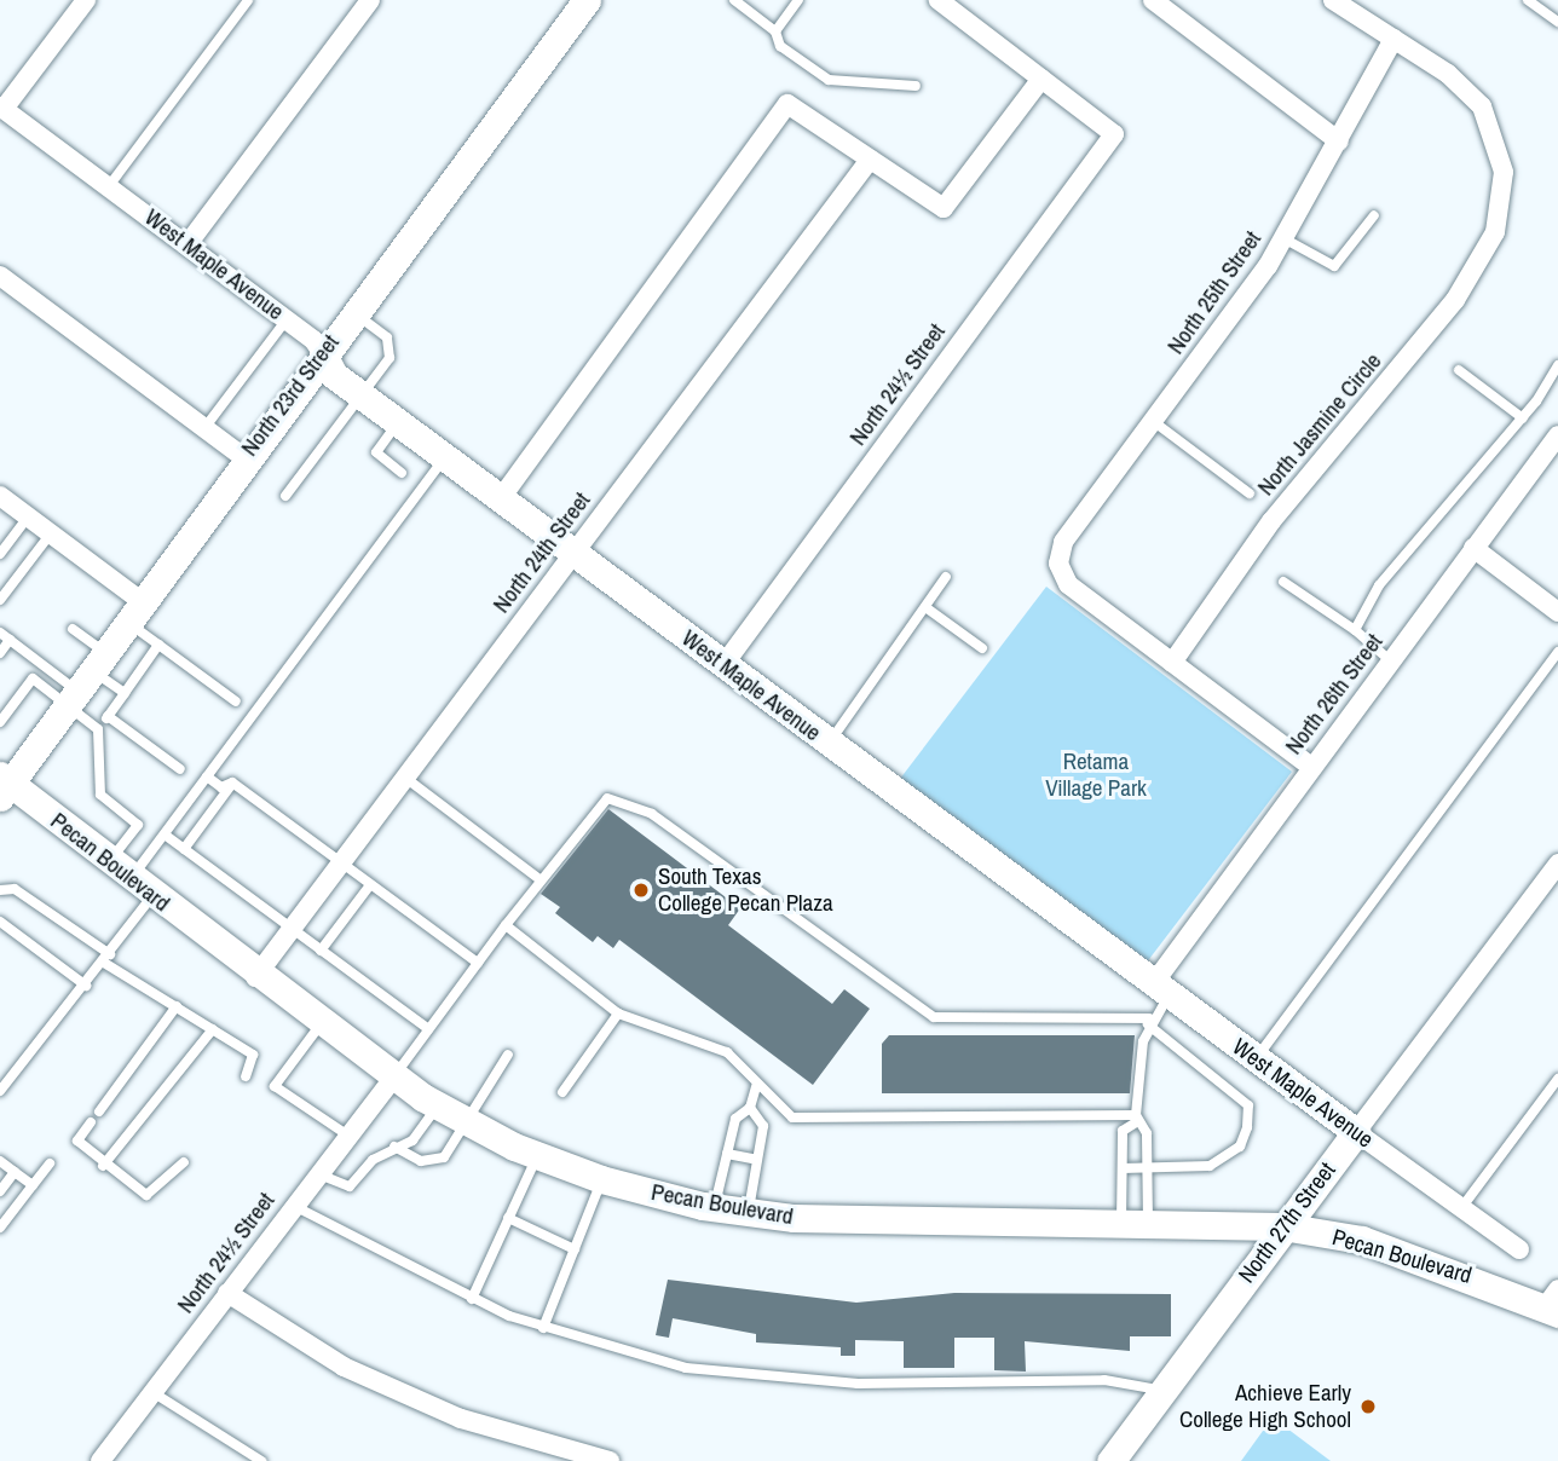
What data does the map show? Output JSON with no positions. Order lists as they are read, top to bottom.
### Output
{
  "streets": {
    "main road": [
      "West Maple Avenue",
      "North 23rd Street",
      "Pecan Boulevard",
      "North 27th Street"
    ],
    "street": [
      "North 25th Street",
      "North 24½ Street",
      "North Jasmine Circle",
      "North 24th Street",
      "North 26th Street"
    ]
  },
  "crossings": [
    ["West Maple Avenue", "North 24½ Street"],
    ["West Maple Avenue", "North 23rd Street"],
    ["West Maple Avenue", "North 24th Street"],
    ["West Maple Avenue", "North 26th Street"],
    ["West Maple Avenue", "North 27th Street"],
    ["North 25th Street", "North Jasmine Circle"],
    ["North 24½ Street", "Pecan Boulevard"],
    ["North 23rd Street", "Pecan Boulevard"],
    ["North 24th Street", "Pecan Boulevard"],
    ["Pecan Boulevard", "North 27th Street"]
  ],
  "parks": ["Retama Village Park"],
  "places": ["South Texas College Pecan Plaza", "Achieve Early College High School"]
}
